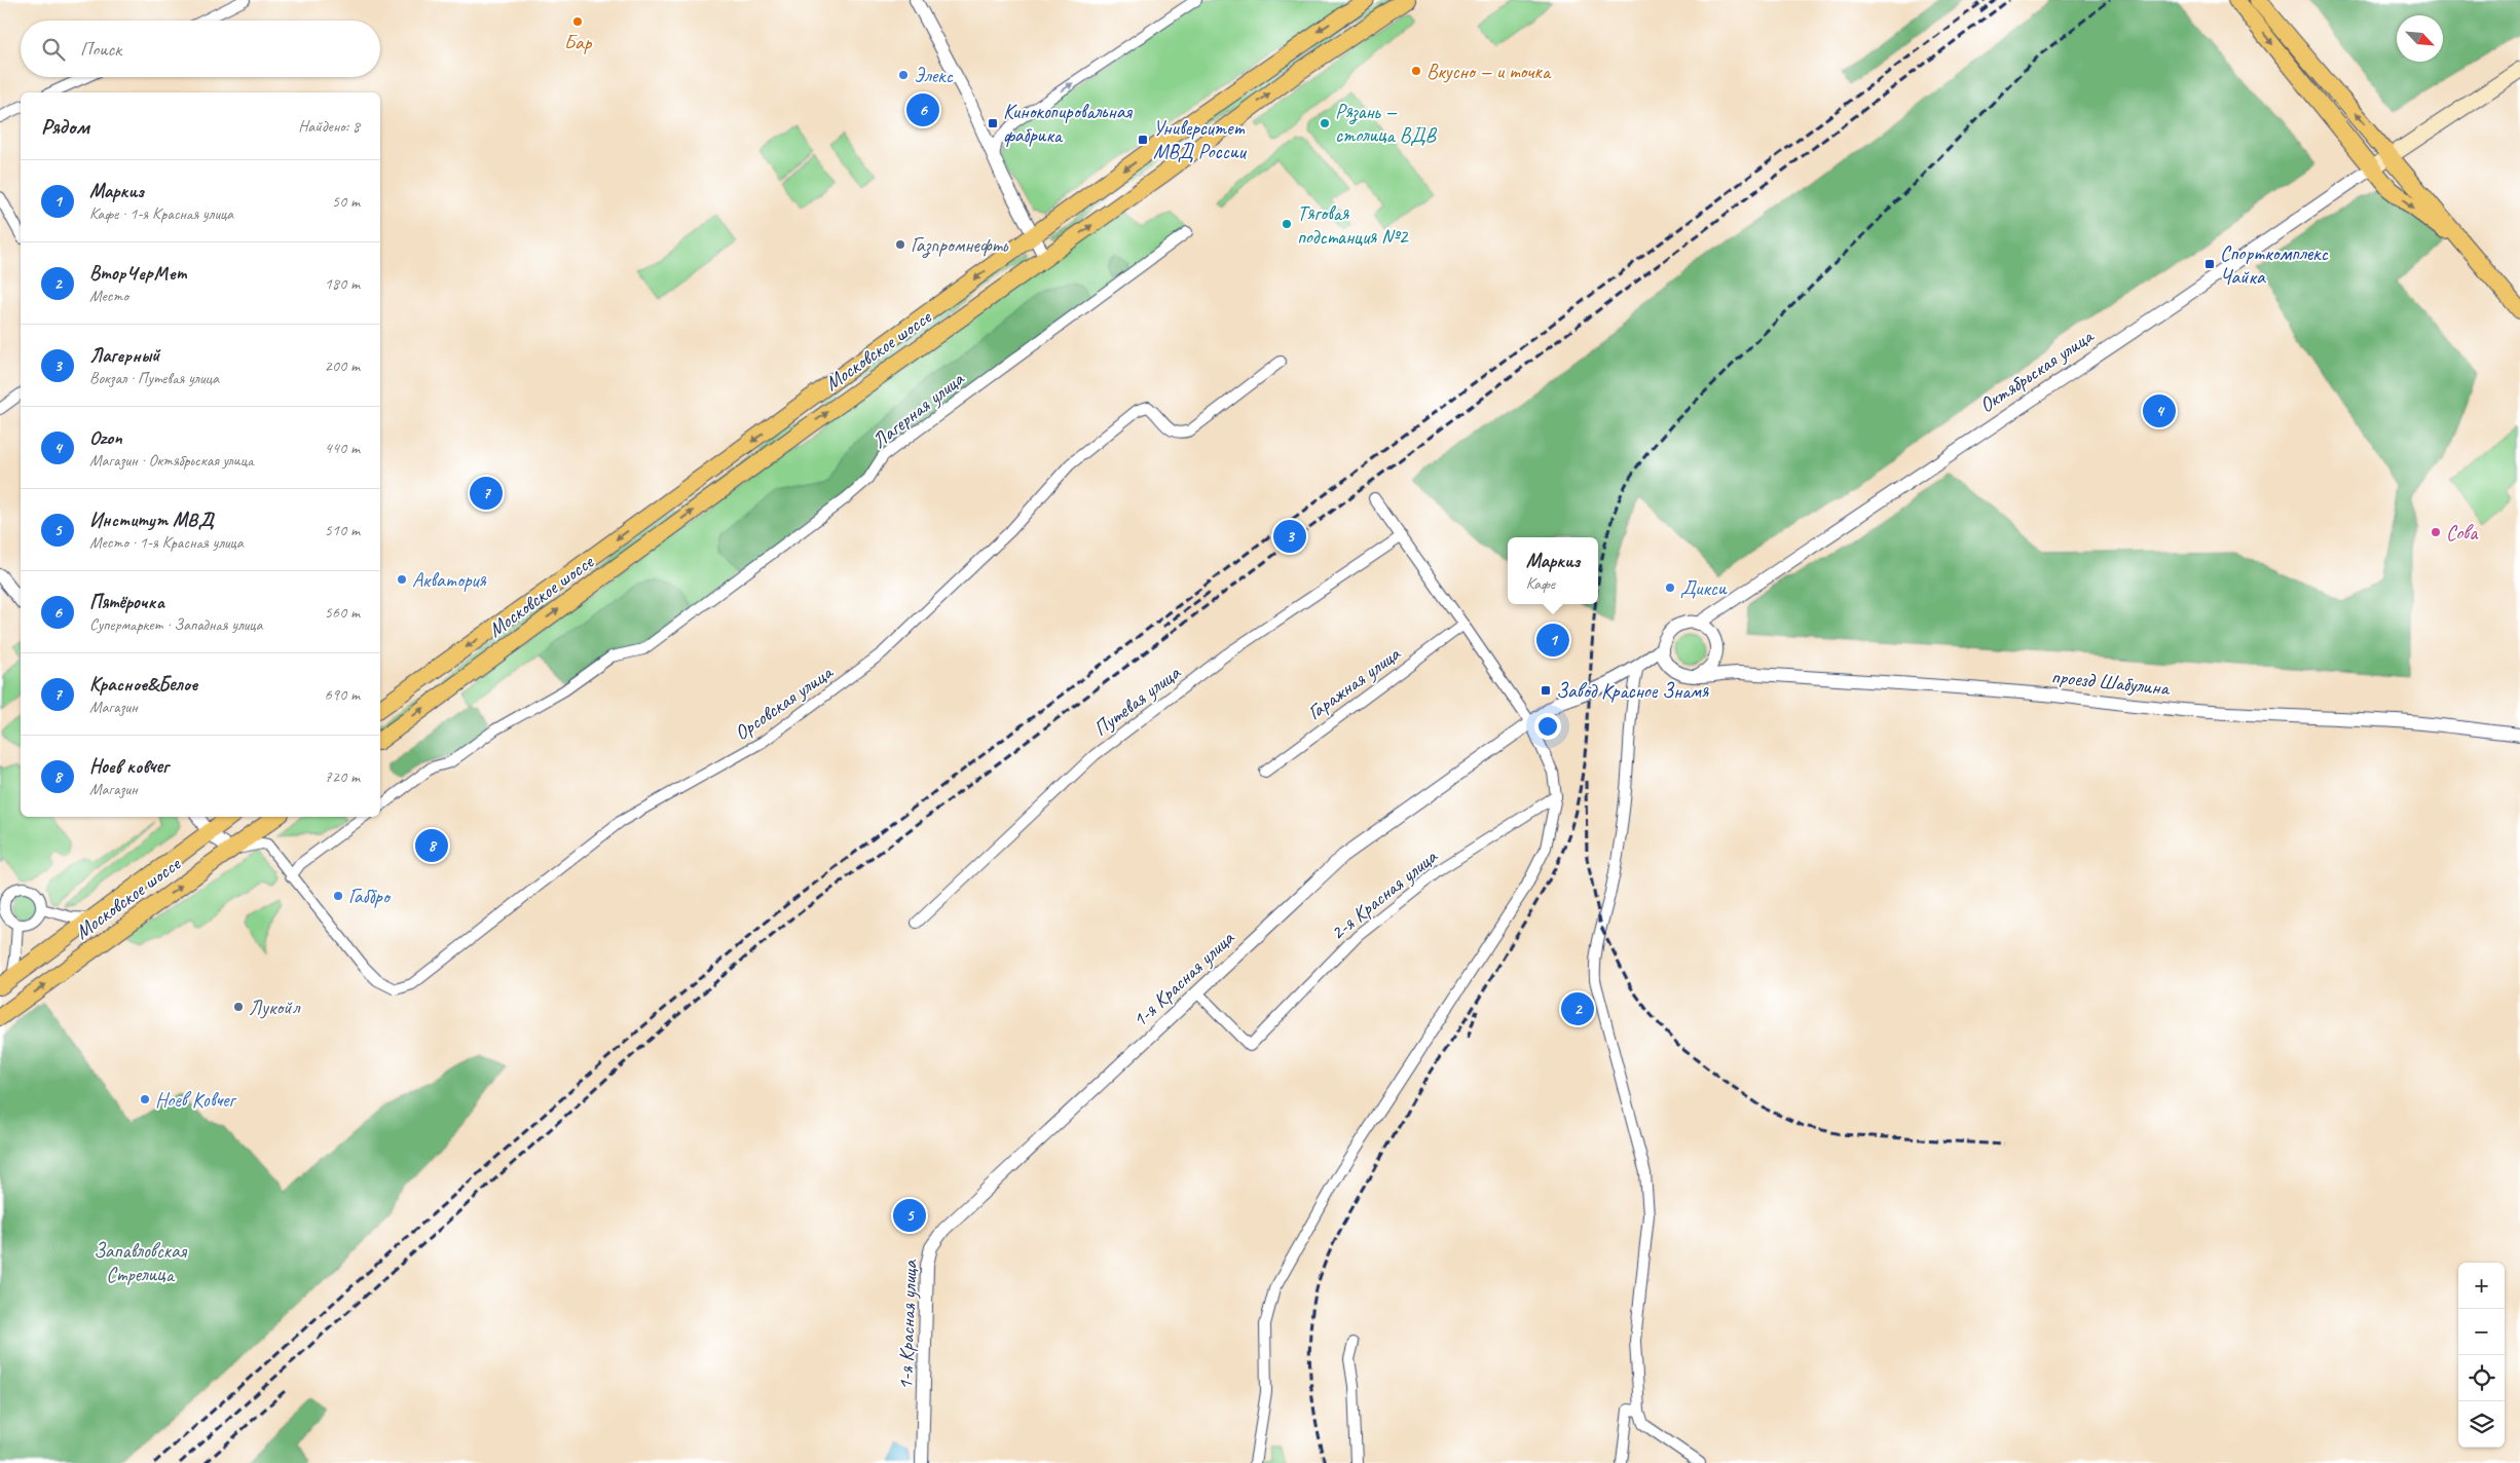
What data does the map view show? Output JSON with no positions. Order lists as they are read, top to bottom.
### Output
{
  "streets": {
    "main road": ["Московское шоссе", "Октябрьская улица"],
    "street": [
      "Лагерная улица",
      "проезд Шабулина",
      "Гаражная улица",
      "Путевая улица",
      "Орсовская улица",
      "2-я Красная улица",
      "1-я Красная улица"
    ]
  },
  "crossings": [
    ["Октябрьская улица", "проезд Шабулина"],
    ["Октябрьская улица", "1-я Красная улица"],
    ["проезд Шабулина", "1-я Красная улица"],
    ["2-я Красная улица", "1-я Красная улица"]
  ],
  "parks": ["Запавловская Стрелица"],
  "places": {
    "other": [
      "Бар",
      "Вкусно — и точка",
      "Элекс",
      "Рязань — столица ВДВ",
      "Тяговая подстанция №2",
      "Газпромнефть",
      "Сова",
      "Акватория",
      "Дикси",
      "Габбро",
      "Лукойл",
      "Ноев Ковчег"
    ],
    "transit": [
      "Кинокопировальная фабрика",
      "Университет МВД России",
      "Спорткомплекс Чайка",
      "Завод Красное Знамя"
    ]
  },
  "north": "bottom right",
  "page": {
    "search": "Поиск",
    "pins": [
      "6",
      "4",
      "7",
      "3",
      "1",
      "8",
      "2",
      "5"
    ],
    "heading": ["Рядом", "Найдено: 8"],
    "list": [
      {
        "mark": "1",
        "name": "Маркиз",
        "note": "Кафе · 1-я Красная улица",
        "value": "50 m"
      },
      {
        "mark": "2",
        "name": "ВторЧерМет",
        "note": "Место",
        "value": "180 m"
      },
      {
        "mark": "3",
        "name": "Лагерный",
        "note": "Вокзал · Путевая улица",
        "value": "200 m"
      },
      {
        "mark": "4",
        "name": "Ozon",
        "note": "Магазин · Октябрьская улица",
        "value": "440 m"
      },
      {
        "mark": "5",
        "name": "Институт МВД",
        "note": "Место · 1-я Красная улица",
        "value": "510 m"
      },
      {
        "mark": "6",
        "name": "Пятёрочка",
        "note": "Супермаркет · Западная улица",
        "value": "560 m"
      },
      {
        "mark": "7",
        "name": "Красное&Белое",
        "note": "Магазин",
        "value": "690 m"
      },
      {
        "mark": "8",
        "name": "Ноев ковчег",
        "note": "Магазин",
        "value": "720 m"
      }
    ],
    "popup": ["Маркиз", "Кафе"],
    "map_buttons": ["+", "−"]
  }
}
